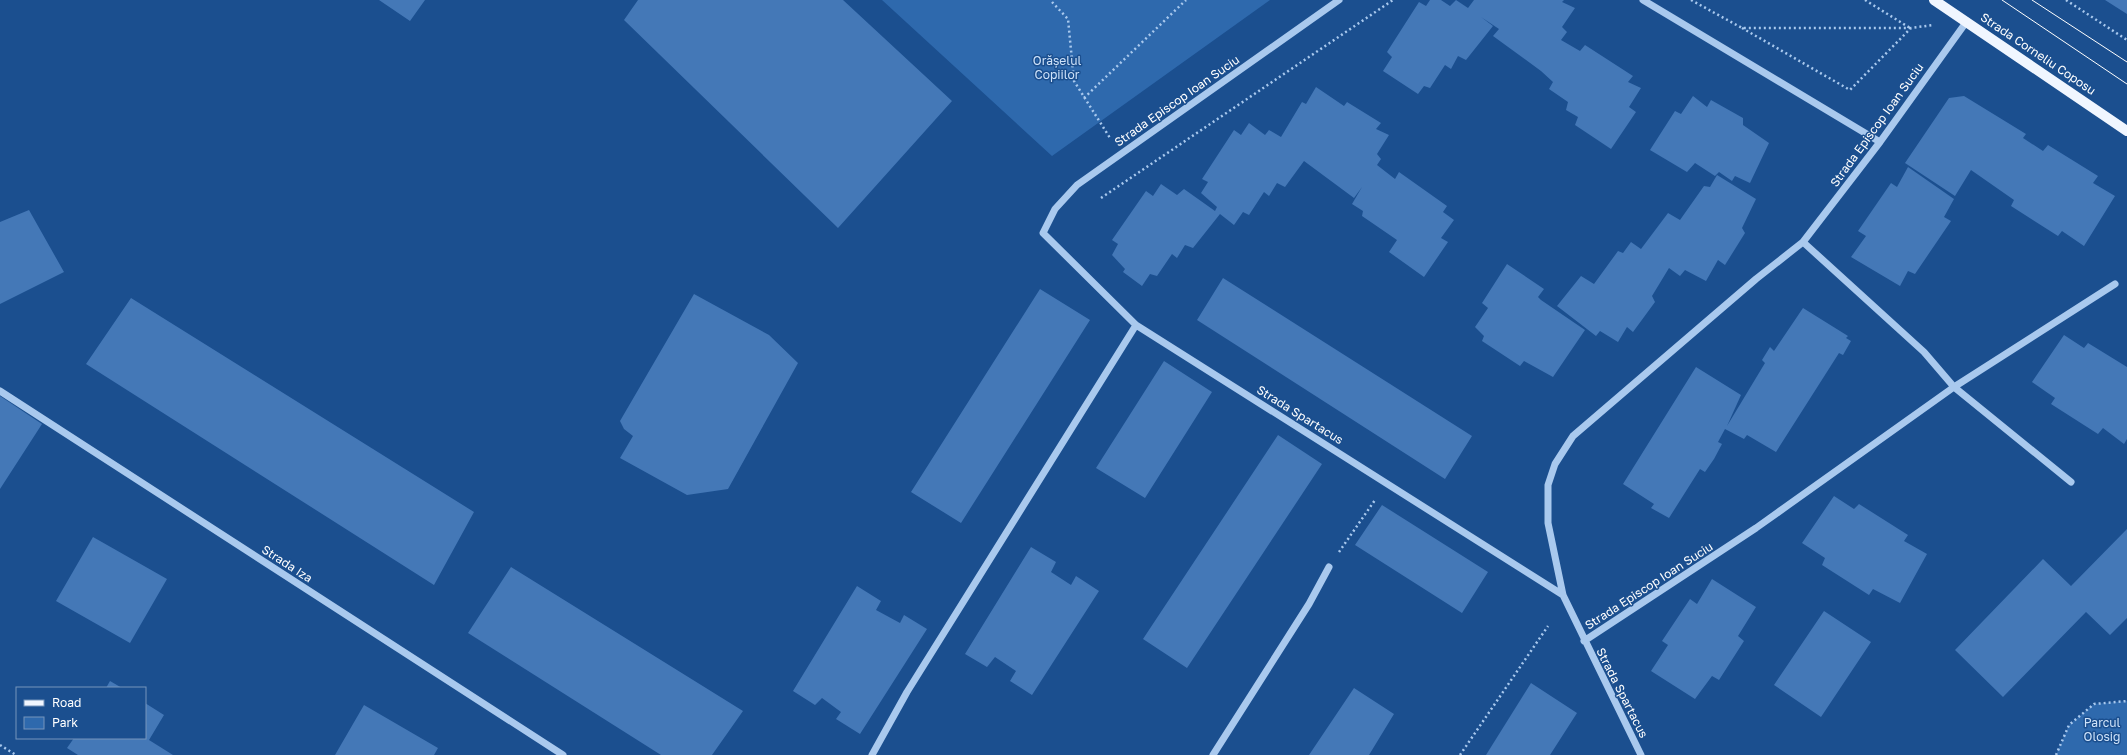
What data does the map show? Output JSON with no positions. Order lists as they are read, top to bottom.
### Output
{
  "streets": {
    "main road": ["Strada Corneliu Coposu"],
    "street": ["Strada Episcop Ioan Suciu", "Strada Spartacus", "Strada Iza"]
  },
  "crossings": [
    ["Strada Corneliu Coposu", "Strada Episcop Ioan Suciu"],
    ["Strada Episcop Ioan Suciu", "Strada Spartacus"]
  ],
  "parks": ["Orășelul Copiilor", "Parcul Olosig"],
  "legend": ["Road", "Park"]
}
